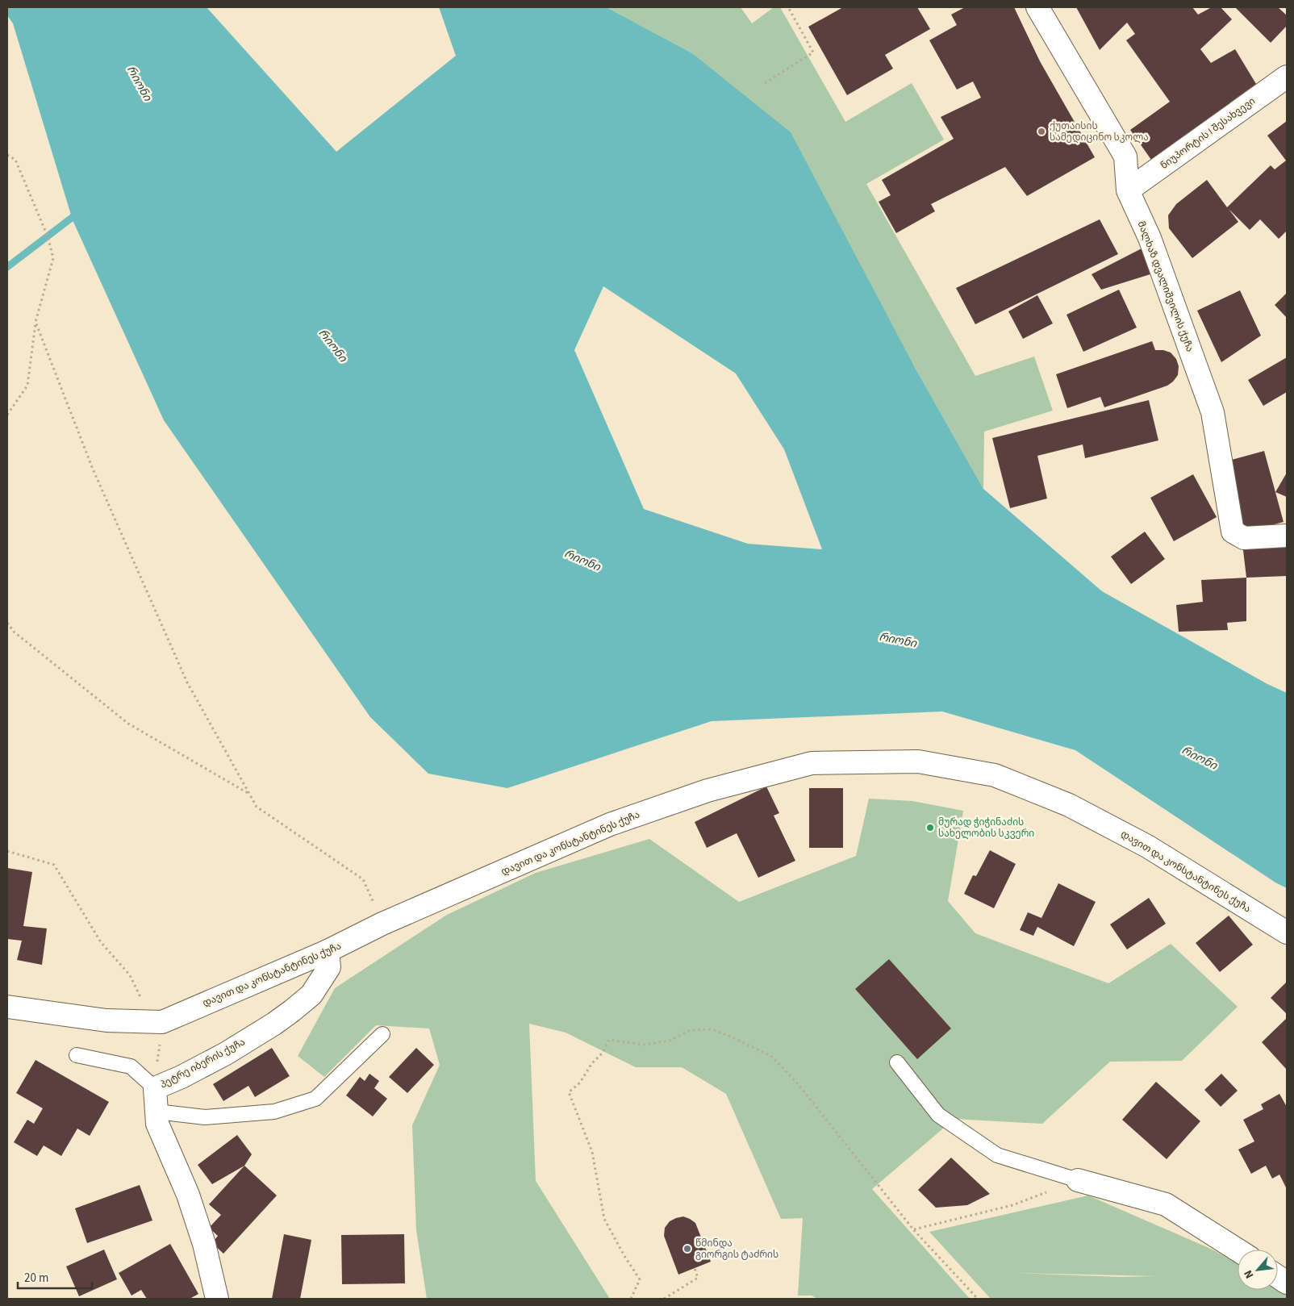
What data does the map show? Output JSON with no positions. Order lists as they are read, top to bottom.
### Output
{
  "streets": {
    "street": [
      "ნიუპორტის I შესახვევი",
      "მალხაზ დვალიშვილის ქუჩა",
      "დავით და კონსტანტინეს ქუჩა",
      "პეტრე იბერის ქუჩა"
    ]
  },
  "crossings": [
    ["ნიუპორტის I შესახვევი", "მალხაზ დვალიშვილის ქუჩა"],
    ["დავით და კონსტანტინეს ქუჩა", "პეტრე იბერის ქუჩა"]
  ],
  "water": ["რიონი"],
  "places": ["ქუთაისის სამედიცინო სკოლა", "მურად ჭიჭინაძის სახელობის სკვერი", "წმინდა გიორგის ტაძრის"],
  "scale_bar": "20 m",
  "north": "bottom left"
}
